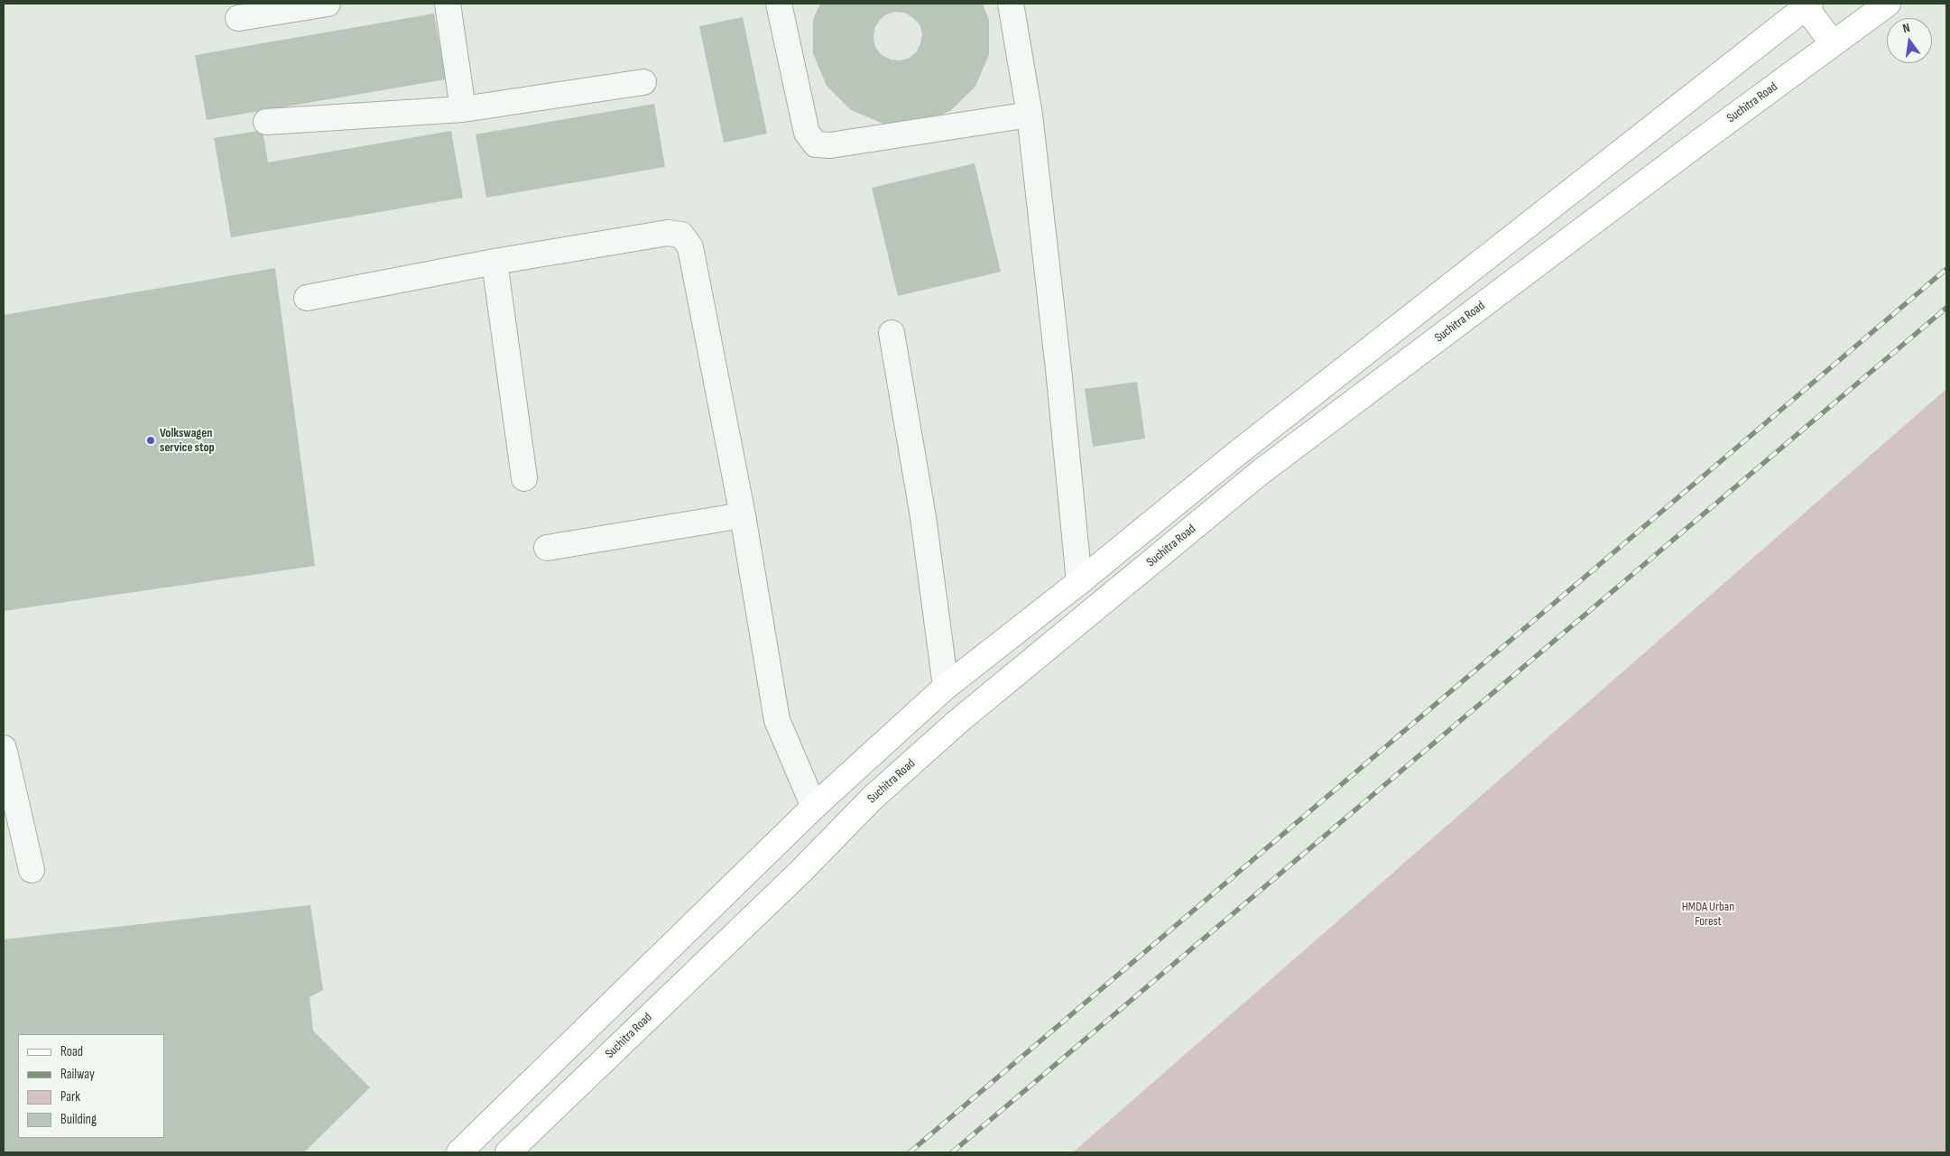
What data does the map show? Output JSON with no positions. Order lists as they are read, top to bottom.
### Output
{
  "streets": {
    "main road": ["Suchitra Road"]
  },
  "parks": ["HMDA Urban Forest"],
  "places": ["Volkswagen service stop"],
  "legend": [
    "Road",
    "Railway",
    "Park",
    "Building"
  ],
  "north": "top"
}
